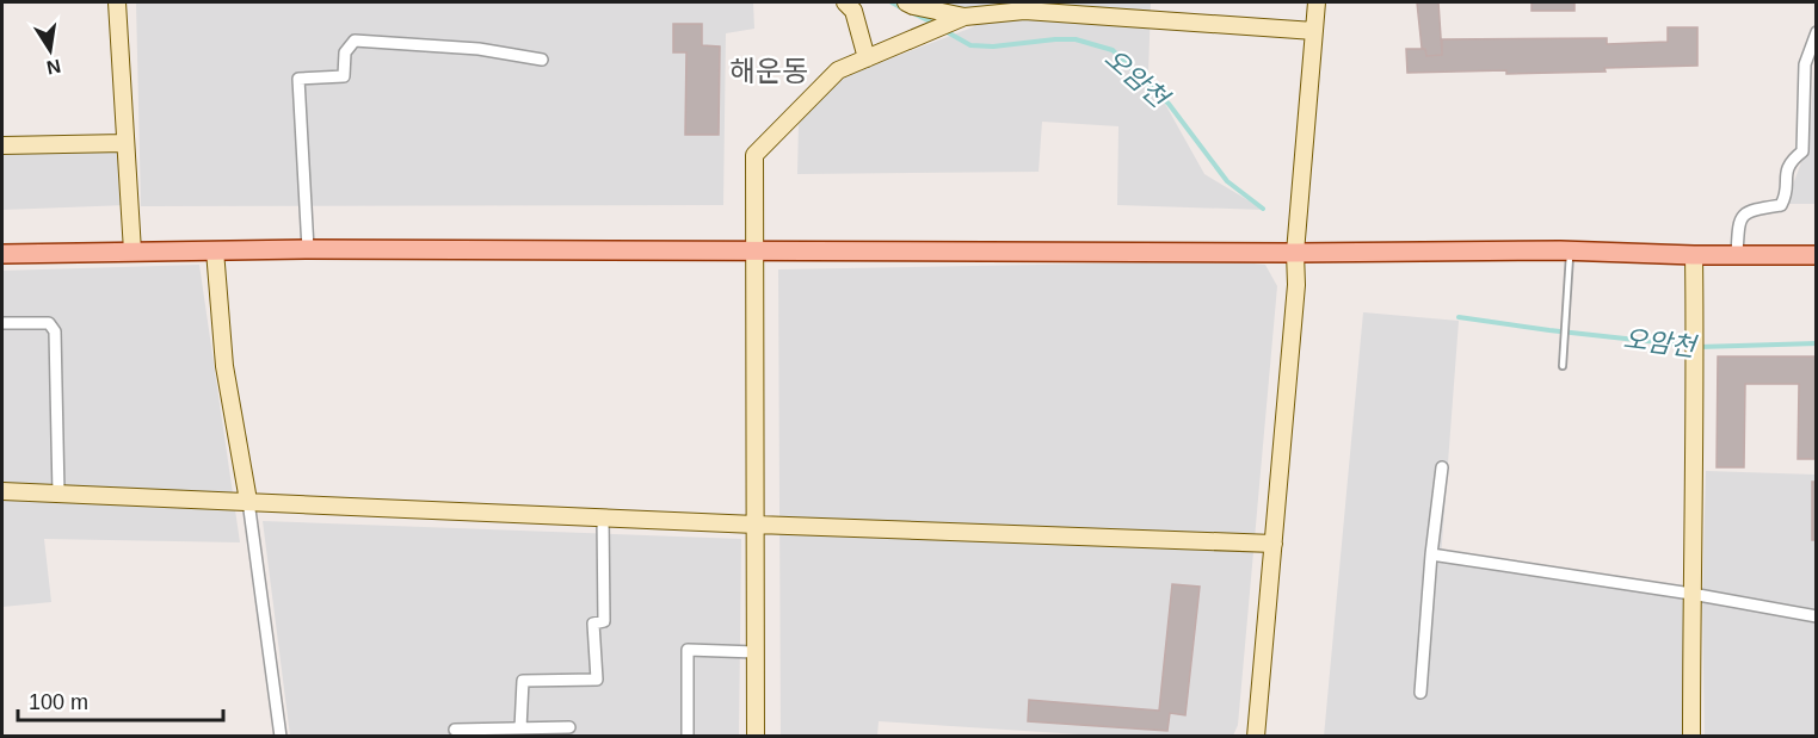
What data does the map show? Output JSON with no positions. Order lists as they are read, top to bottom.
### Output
{
  "districts": ["해운동"],
  "water": ["오암천"],
  "scale_bar": "100 m",
  "north": "bottom"
}
